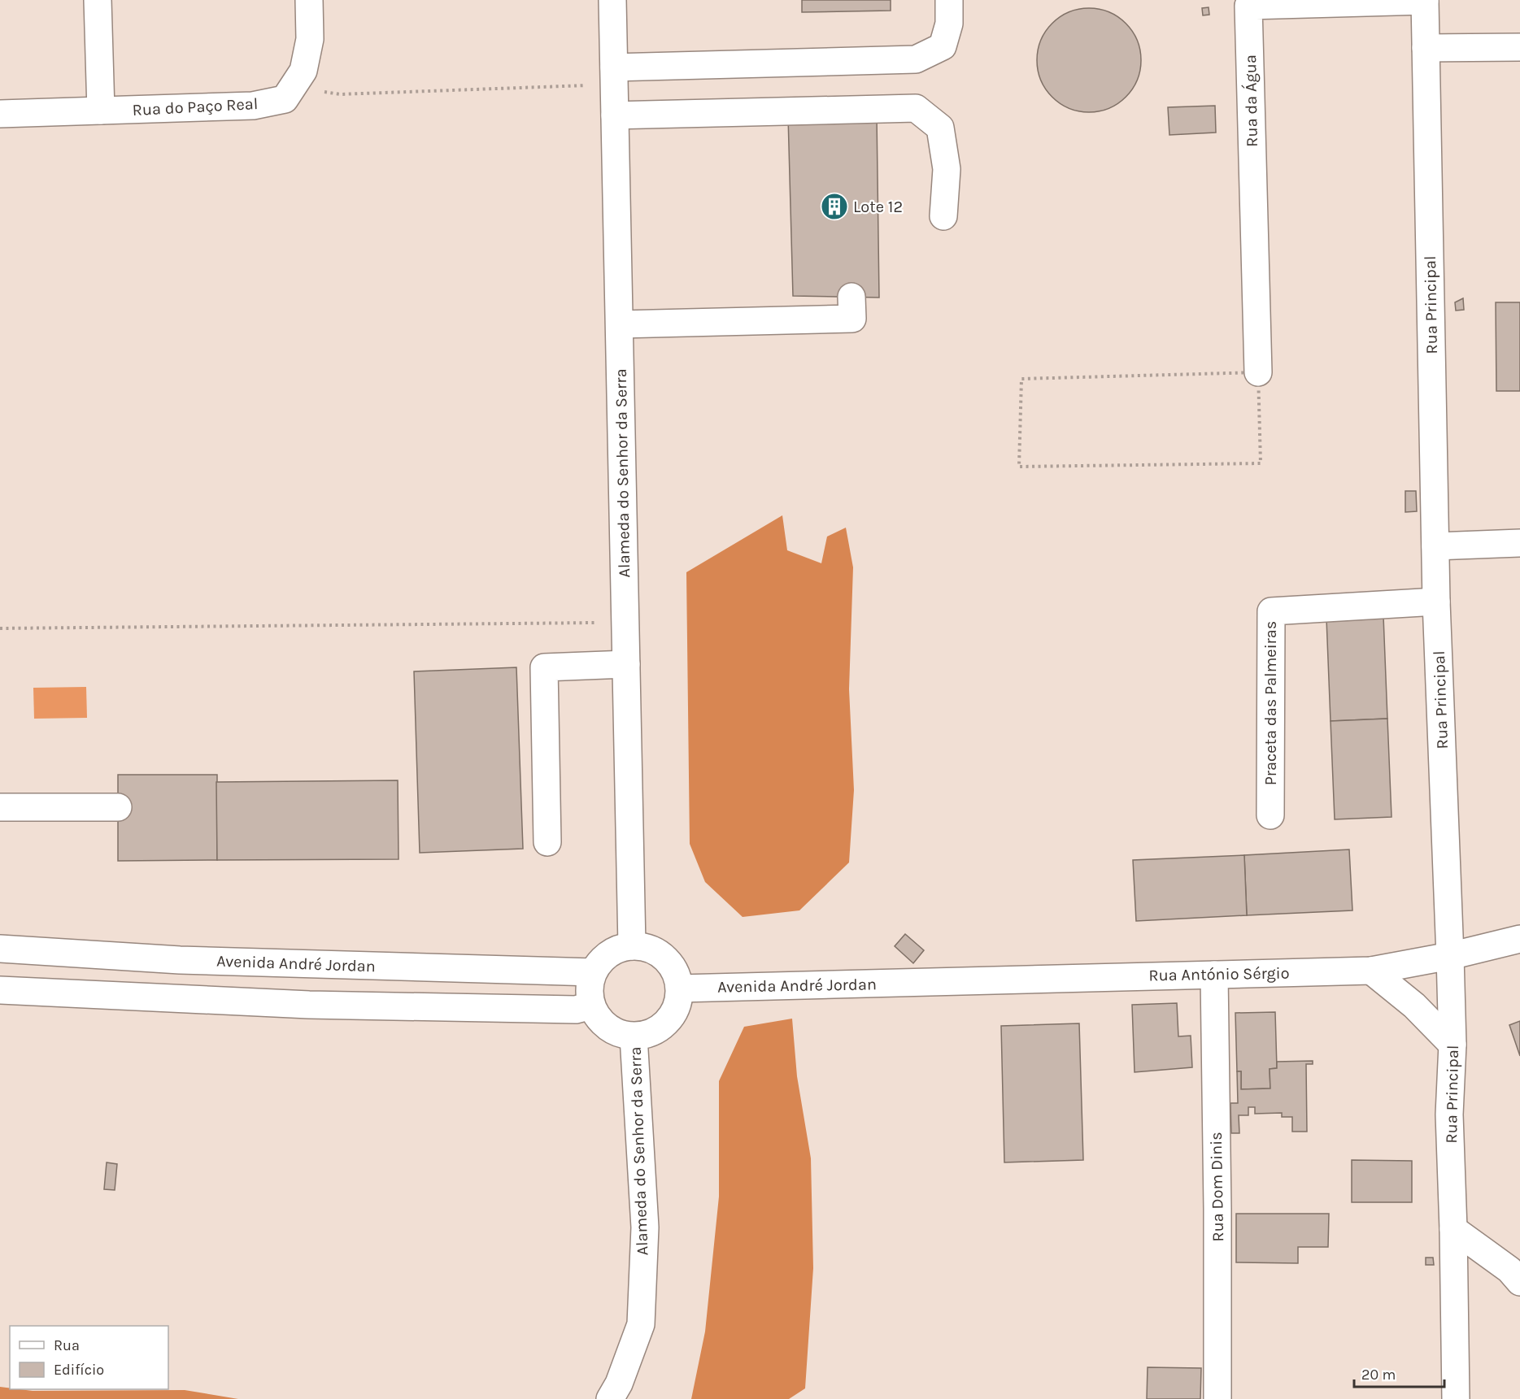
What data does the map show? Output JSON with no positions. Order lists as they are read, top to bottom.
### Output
{
  "streets": {
    "street": [
      "Rua da Água",
      "Rua do Paço Real",
      "Rua Principal",
      "Alameda do Senhor da Serra",
      "Praceta das Palmeiras",
      "Avenida André Jordan",
      "Rua António Sérgio",
      "Rua Dom Dinis"
    ]
  },
  "crossings": [
    ["Rua da Água", "Rua Principal"],
    ["Rua Principal", "Praceta das Palmeiras"],
    ["Rua Principal", "Rua António Sérgio"],
    ["Alameda do Senhor da Serra", "Avenida André Jordan"],
    ["Avenida André Jordan", "Rua António Sérgio"],
    ["Rua António Sérgio", "Rua Dom Dinis"]
  ],
  "places": {
    "building": ["Lote 12"]
  },
  "legend": ["Rua", "Edifício"],
  "scale_bar": "20 m"
}
